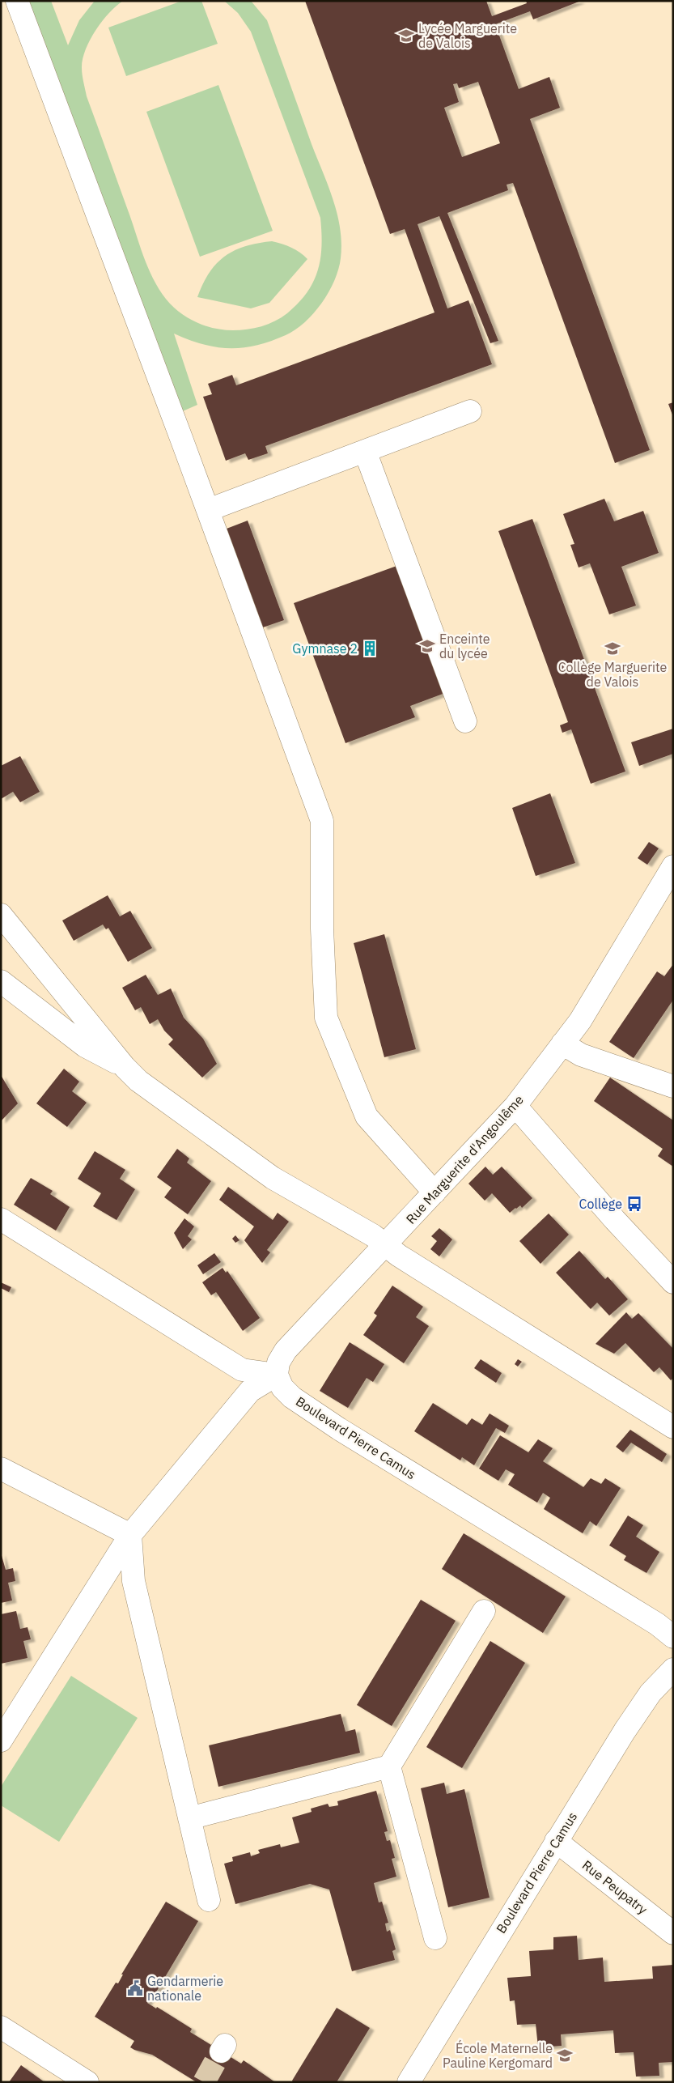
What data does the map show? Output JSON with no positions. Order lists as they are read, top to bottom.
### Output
{
  "streets": {
    "street": ["Rue Marguerite d'Angoulême", "Boulevard Pierre Camus", "Rue Peupatry"]
  },
  "crossings": [
    ["Rue Marguerite d'Angoulême", "Boulevard Pierre Camus"],
    ["Boulevard Pierre Camus", "Rue Peupatry"]
  ],
  "places": {
    "school or university": [
      "Lycée Marguerite de Valois",
      "Enceinte du lycée",
      "Collège Marguerite de Valois",
      "École Maternelle Pauline Kergomard"
    ],
    "building": ["Gymnase 2"],
    "bus stop": ["Collège"],
    "public building": ["Gendarmerie nationale"]
  }
}
